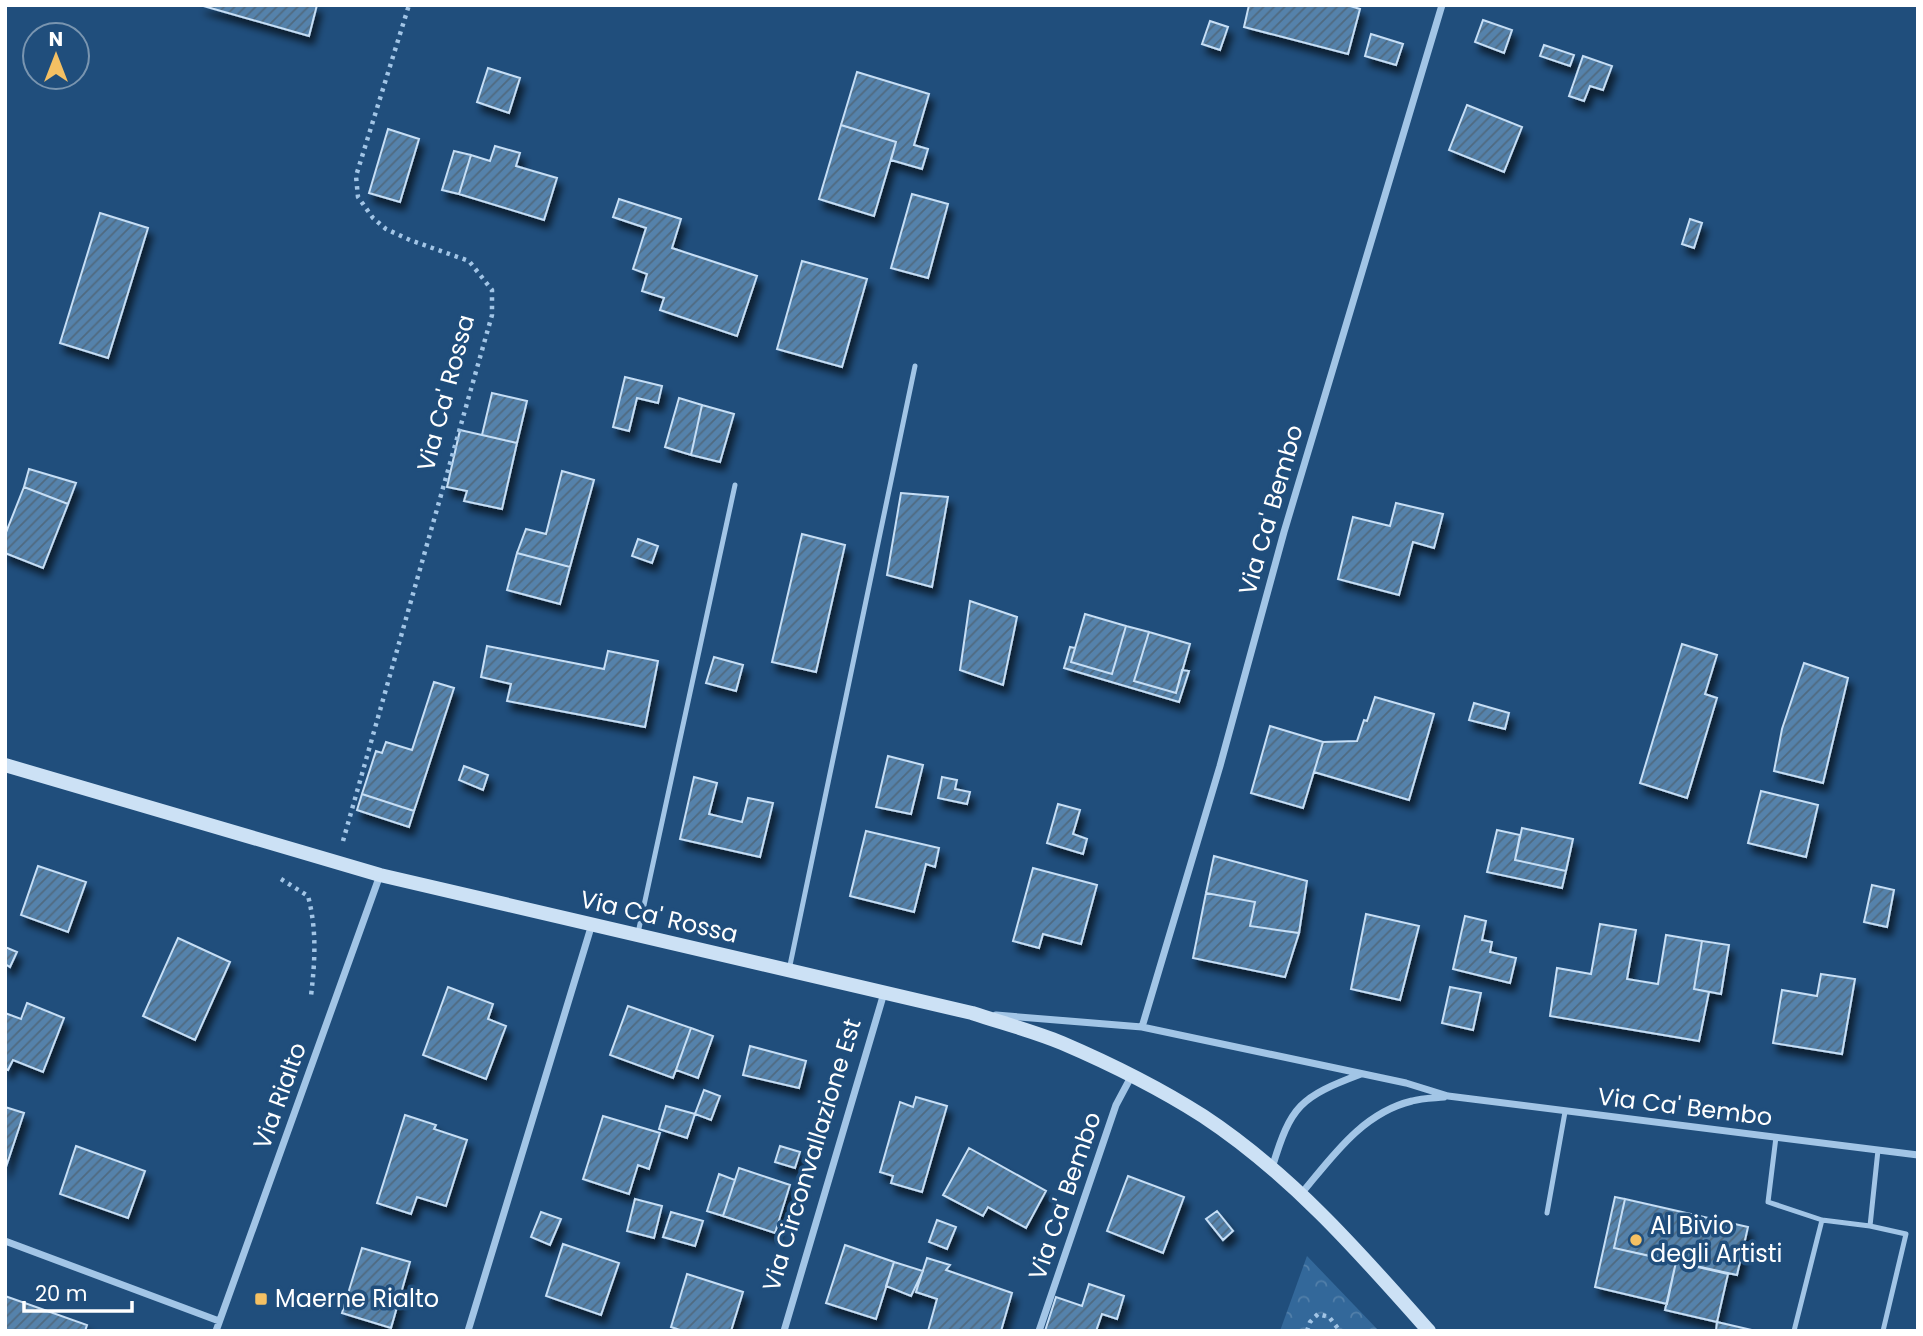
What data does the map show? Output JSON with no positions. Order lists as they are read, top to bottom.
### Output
{
  "streets": {
    "street": [
      "Via Ca' Rossa",
      "Via Ca' Bembo",
      "Via Rialto",
      "Via Circonvallazione Est"
    ]
  },
  "crossings": [
    ["Via Ca' Rossa", "Via Ca' Bembo"],
    ["Via Ca' Rossa", "Via Rialto"],
    ["Via Ca' Rossa", "Via Circonvallazione Est"]
  ],
  "places": {
    "other": ["Al Bivio degli Artisti"],
    "transit": ["Maerne Rialto"]
  },
  "scale_bar": "20 m",
  "north": "top"
}
